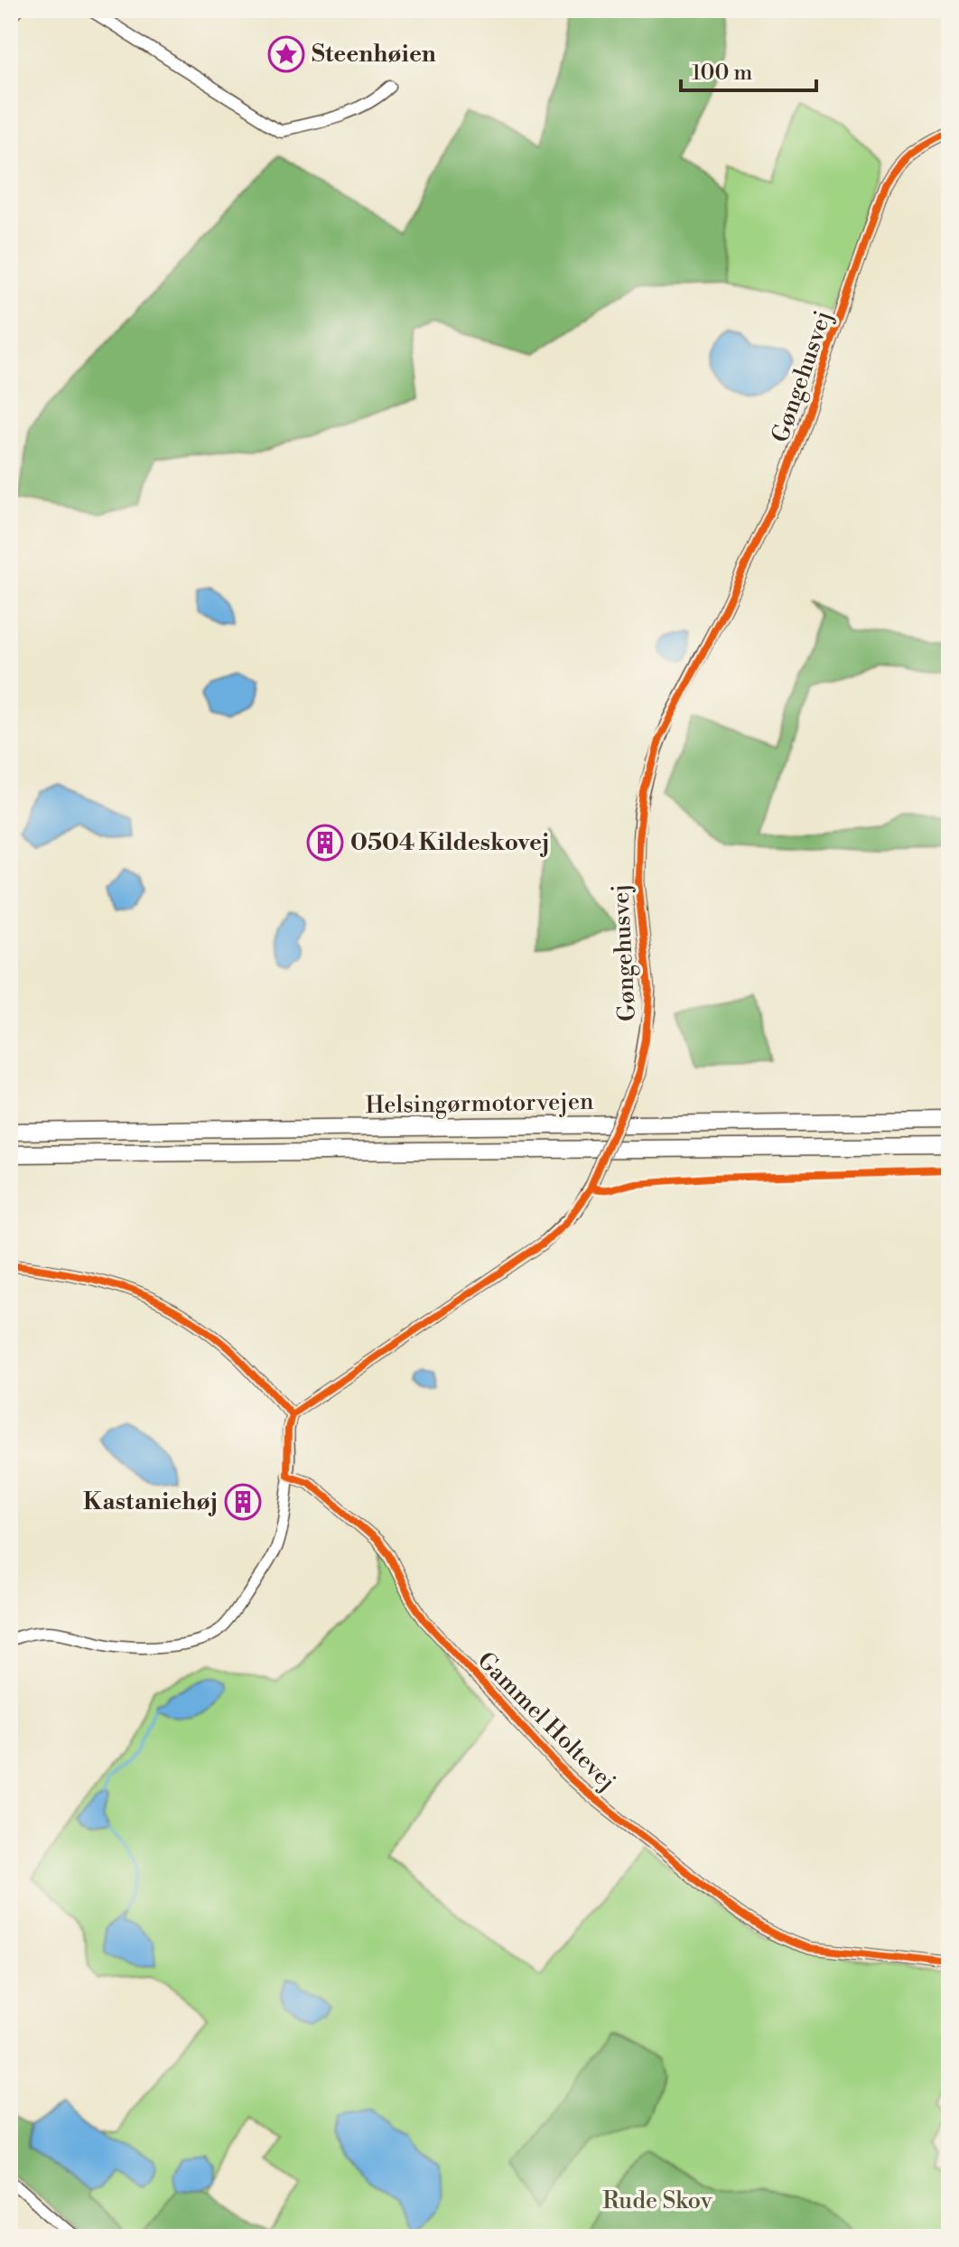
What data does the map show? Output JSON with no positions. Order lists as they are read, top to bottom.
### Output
{
  "streets": {
    "highway": ["Helsingørmotorvejen"],
    "street": ["Gøngehusvej", "Gammel Holtevej"]
  },
  "parks": ["Rude Skov"],
  "places": {
    "place": ["Steenhøien"],
    "building": ["0504 Kildeskovej", "Kastaniehøj"]
  },
  "scale_bar": "100 m"
}
